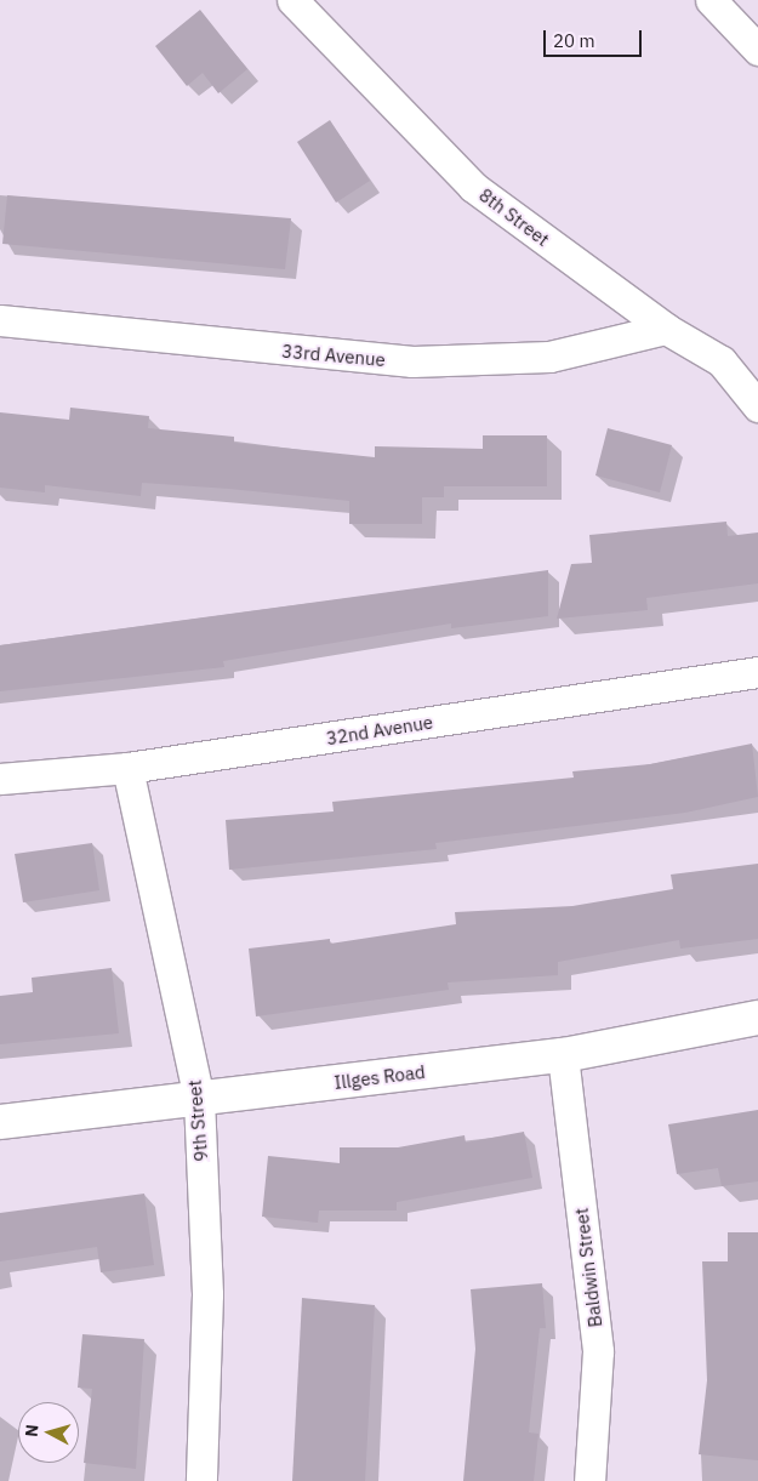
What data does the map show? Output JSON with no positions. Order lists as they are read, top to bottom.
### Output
{
  "streets": {
    "street": [
      "8th Street",
      "33rd Avenue",
      "32nd Avenue",
      "Illges Road",
      "9th Street",
      "Baldwin Street"
    ]
  },
  "crossings": [
    ["8th Street", "33rd Avenue"],
    ["32nd Avenue", "9th Street"],
    ["Illges Road", "9th Street"],
    ["Illges Road", "Baldwin Street"]
  ],
  "scale_bar": "20 m",
  "north": "left"
}
